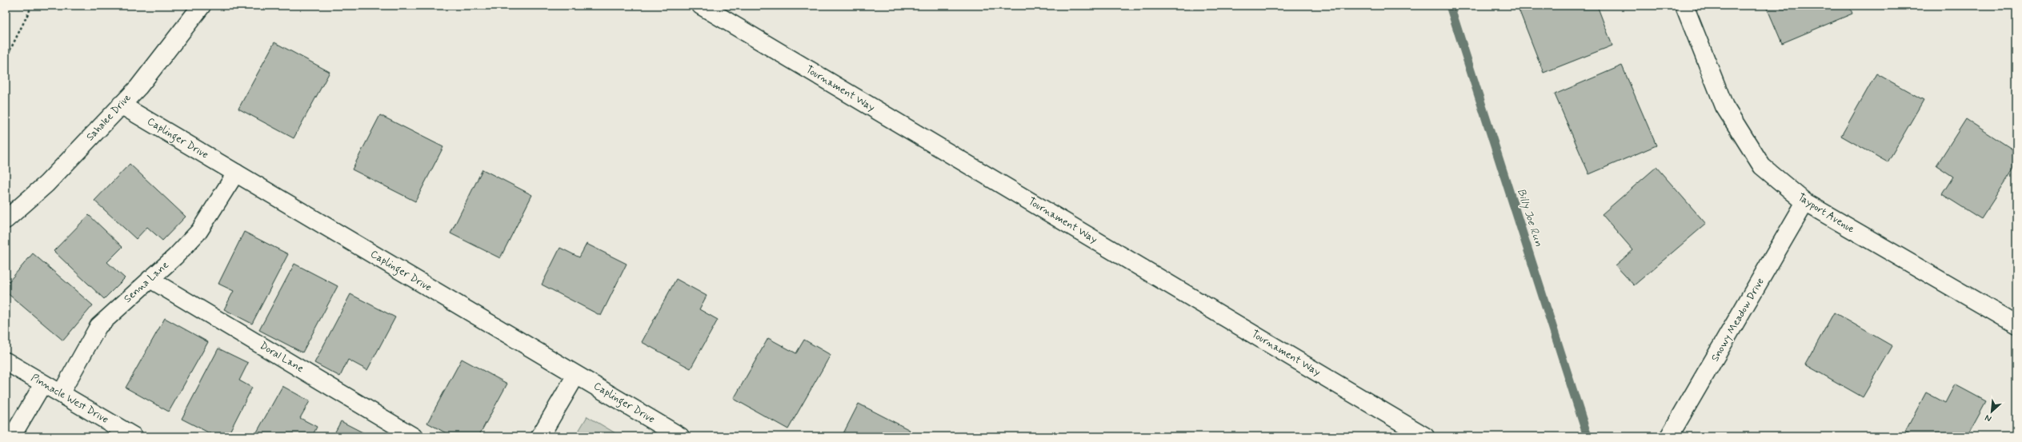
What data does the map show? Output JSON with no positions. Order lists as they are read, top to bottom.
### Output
{
  "streets": {
    "street": [
      "Tournament Way",
      "Sahalee Drive",
      "Caplinger Drive",
      "Tayport Avenue",
      "Snowy Meadow Drive",
      "Pinnacle West Drive"
    ],
    "lane": ["Senna Lane", "Doral Lane"]
  },
  "crossings": [
    ["Sahalee Drive", "Caplinger Drive"],
    ["Caplinger Drive", "Senna Lane"],
    ["Tayport Avenue", "Snowy Meadow Drive"],
    ["Senna Lane", "Doral Lane"],
    ["Senna Lane", "Pinnacle West Drive"]
  ],
  "water": ["Billy Joe Run"],
  "north": "bottom left"
}
